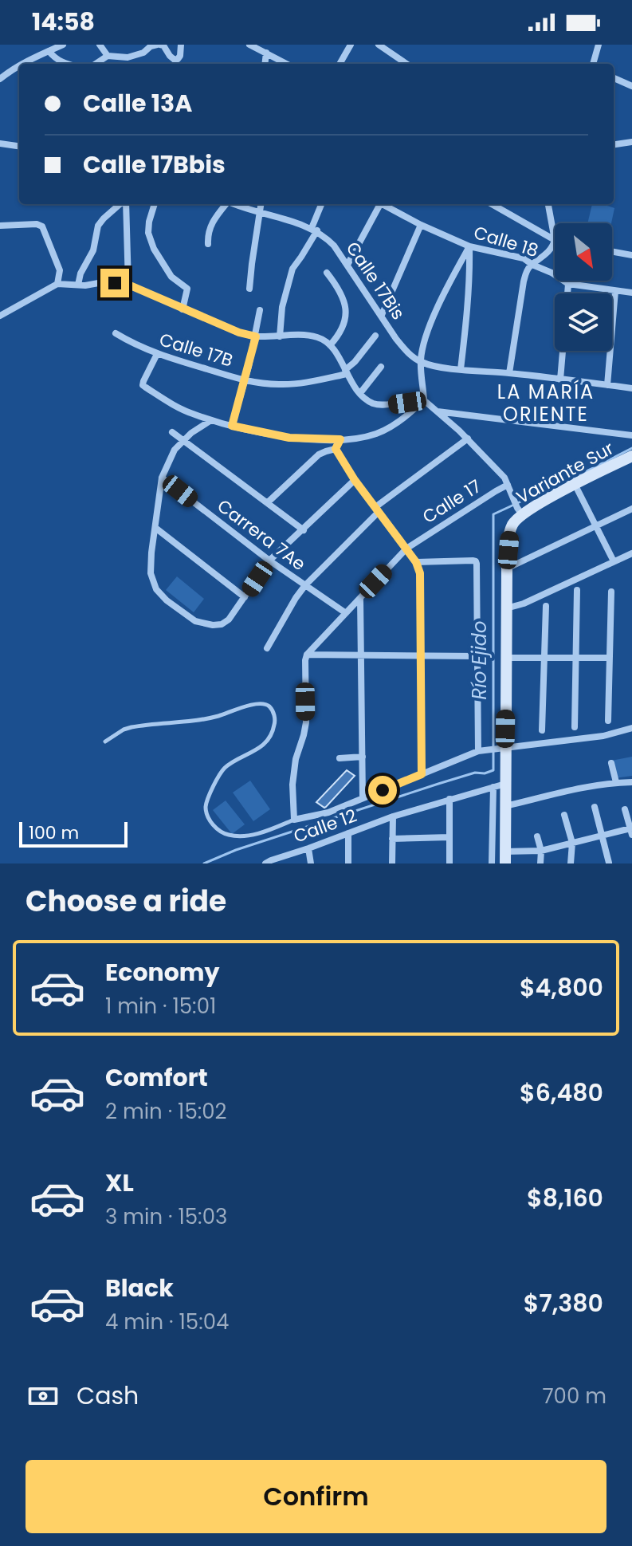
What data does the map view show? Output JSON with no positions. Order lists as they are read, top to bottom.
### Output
{
  "streets": {
    "main road": ["Variante Sur"],
    "street": [
      "Calle 18",
      "Calle 17Bis",
      "Calle 17B",
      "Calle 17",
      "Carrera 7Ae",
      "Calle 12"
    ]
  },
  "crossings": [
    ["Variante Sur", "Calle 12"],
    ["Calle 17", "Carrera 7Ae"]
  ],
  "districts": ["LA MARÍA ORIENTE"],
  "water": ["Río Ejido"],
  "scale_bar": "100 m",
  "north": "bottom right",
  "page": {
    "status": "14:58",
    "banner": ["Calle 13A", "Calle 17Bbis"],
    "scale": "100 m",
    "heading": "Choose a ride",
    "list": [
      {
        "name": "Economy",
        "note": "1 min · 15:01",
        "value": "$4,800"
      },
      {
        "name": "Comfort",
        "note": "2 min · 15:02",
        "value": "$6,480"
      },
      {
        "name": "XL",
        "note": "3 min · 15:03",
        "value": "$8,160"
      },
      {
        "name": "Black",
        "note": "4 min · 15:04",
        "value": "$7,380"
      }
    ],
    "pay": ["Cash", "700 m"],
    "buttons": "Confirm"
  }
}
